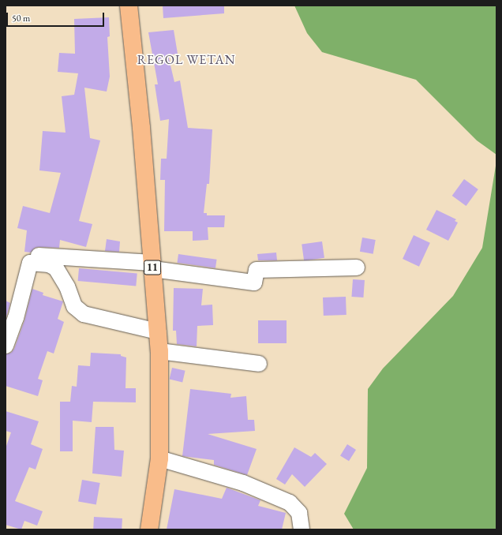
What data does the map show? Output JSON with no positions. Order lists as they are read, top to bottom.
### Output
{
  "streets": {
    "highway": ["11"]
  },
  "districts": ["REGOL WETAN"],
  "scale_bar": "50 m"
}
